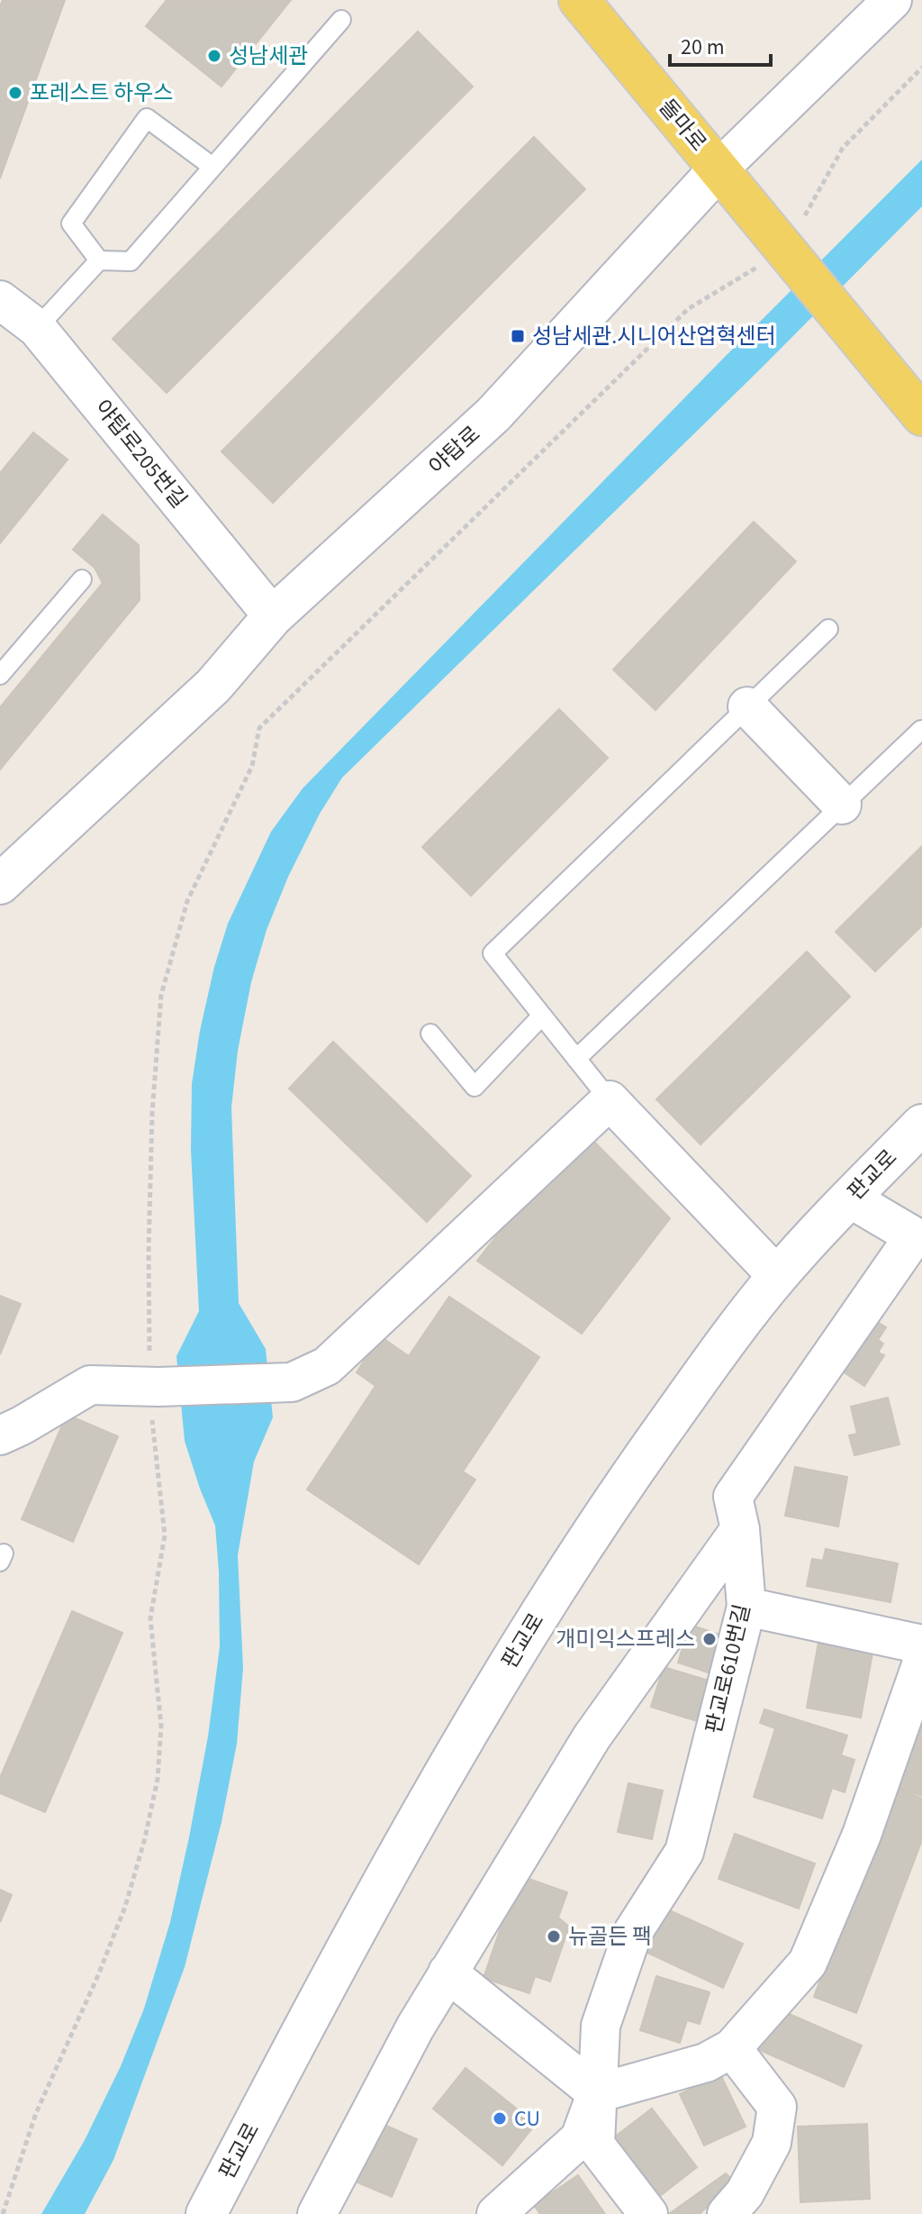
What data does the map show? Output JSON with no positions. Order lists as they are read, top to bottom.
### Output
{
  "streets": {
    "main road": ["돌마로", "야탑로", "판교로"],
    "street": ["야탑로205번길", "판교로610번길"]
  },
  "crossings": [
    ["돌마로", "야탑로"],
    ["야탑로", "야탑로205번길"],
    ["판교로", "판교로610번길"]
  ],
  "places": {
    "other": [
      "성남세관",
      "포레스트 하우스",
      "개미익스프레스",
      "뉴골든 팩",
      "CU"
    ],
    "transit": ["성남세관.시니어산업혁센터"]
  },
  "scale_bar": "20 m"
}
